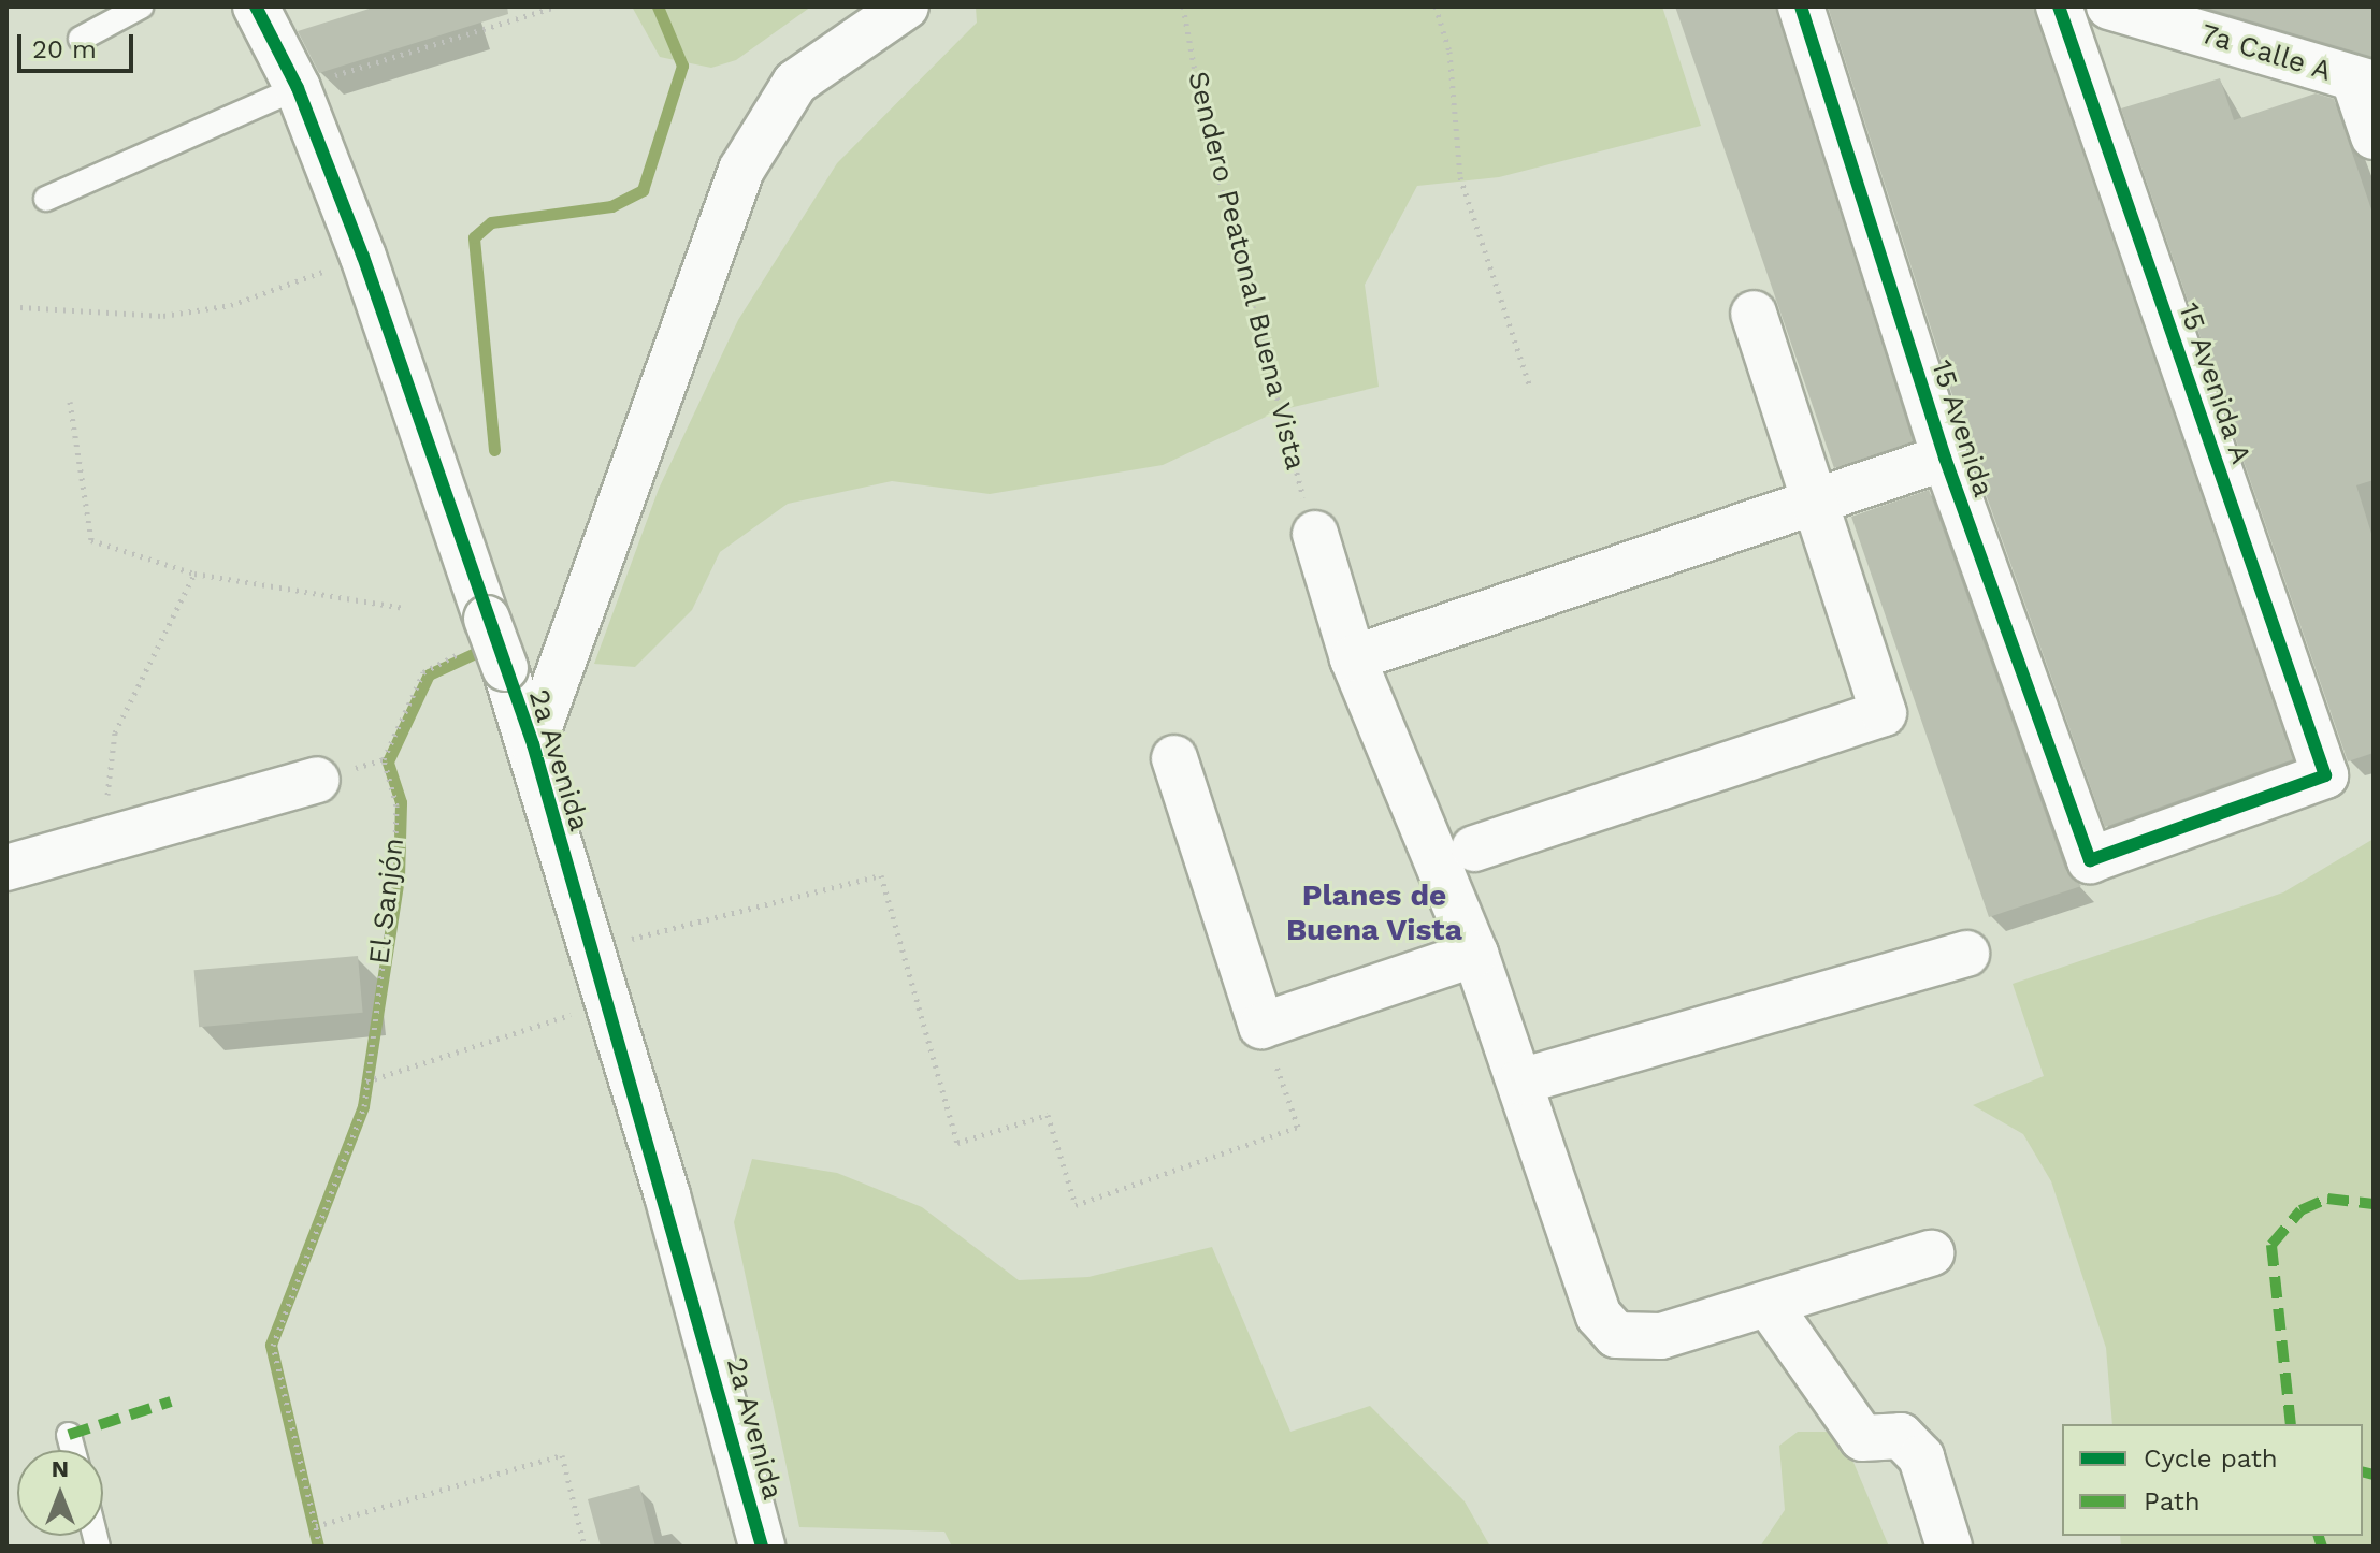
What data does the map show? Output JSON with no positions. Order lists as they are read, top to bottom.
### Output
{
  "streets": {
    "street": [
      "7a Calle A",
      "15 Avenida A",
      "15 Avenida",
      "2a Avenida"
    ],
    "path": ["Sendero Peatonal Buena Vista", "El Sanjón"]
  },
  "crossings": [
    ["15 Avenida A", "15 Avenida"],
    ["2a Avenida", "El Sanjón"]
  ],
  "districts": ["Planes de Buena Vista"],
  "legend": ["Cycle path", "Path"],
  "scale_bar": "20 m",
  "north": "top"
}
